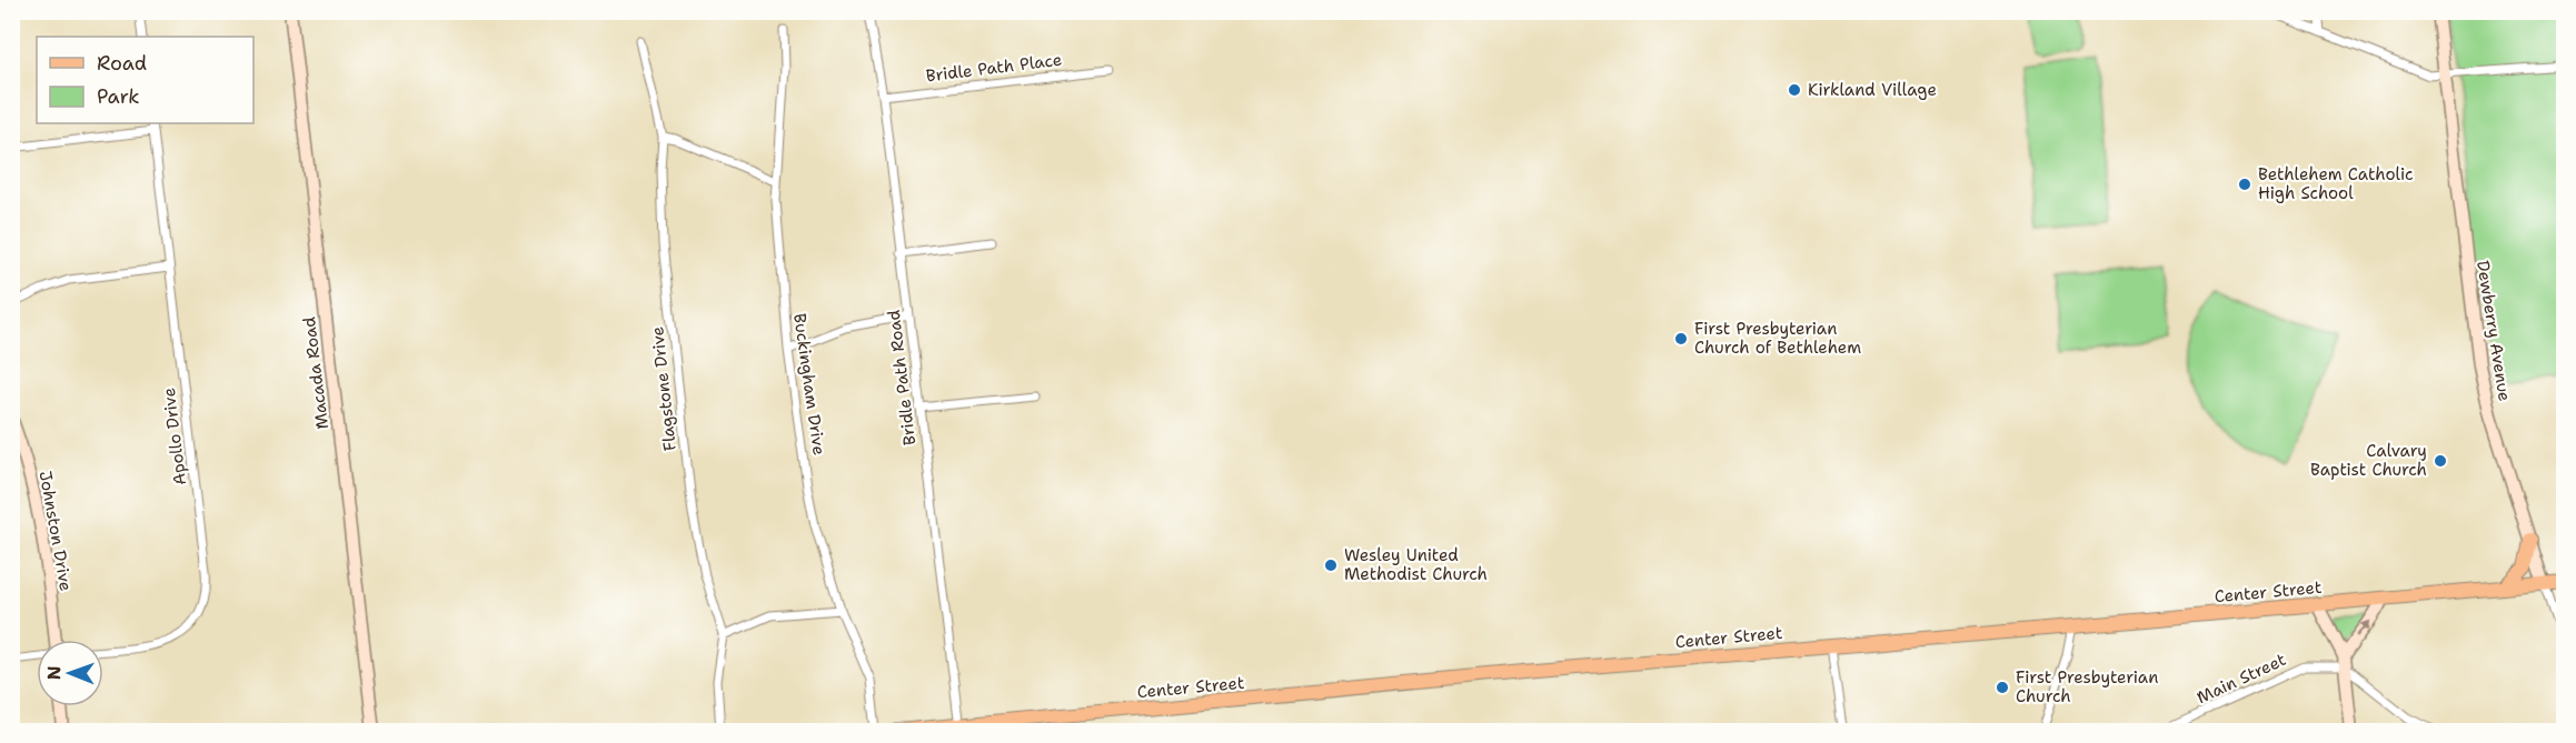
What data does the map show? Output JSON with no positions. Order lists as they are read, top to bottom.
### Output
{
  "streets": {
    "main road": ["Center Street"],
    "street": [
      "Bridle Path Place",
      "Dewberry Avenue",
      "Macada Road",
      "Bridle Path Road",
      "Buckingham Drive",
      "Flagstone Drive",
      "Apollo Drive",
      "Johnston Drive",
      "Main Street"
    ]
  },
  "crossings": [
    ["Bridle Path Place", "Bridle Path Road"],
    ["Dewberry Avenue", "Center Street"],
    ["Bridle Path Road", "Center Street"]
  ],
  "places": [
    "Kirkland Village",
    "Bethlehem Catholic High School",
    "First Presbyterian Church of Bethlehem",
    "Calvary Baptist Church",
    "Wesley United Methodist Church",
    "First Presbyterian Church"
  ],
  "legend": ["Road", "Park"],
  "north": "left"
}
